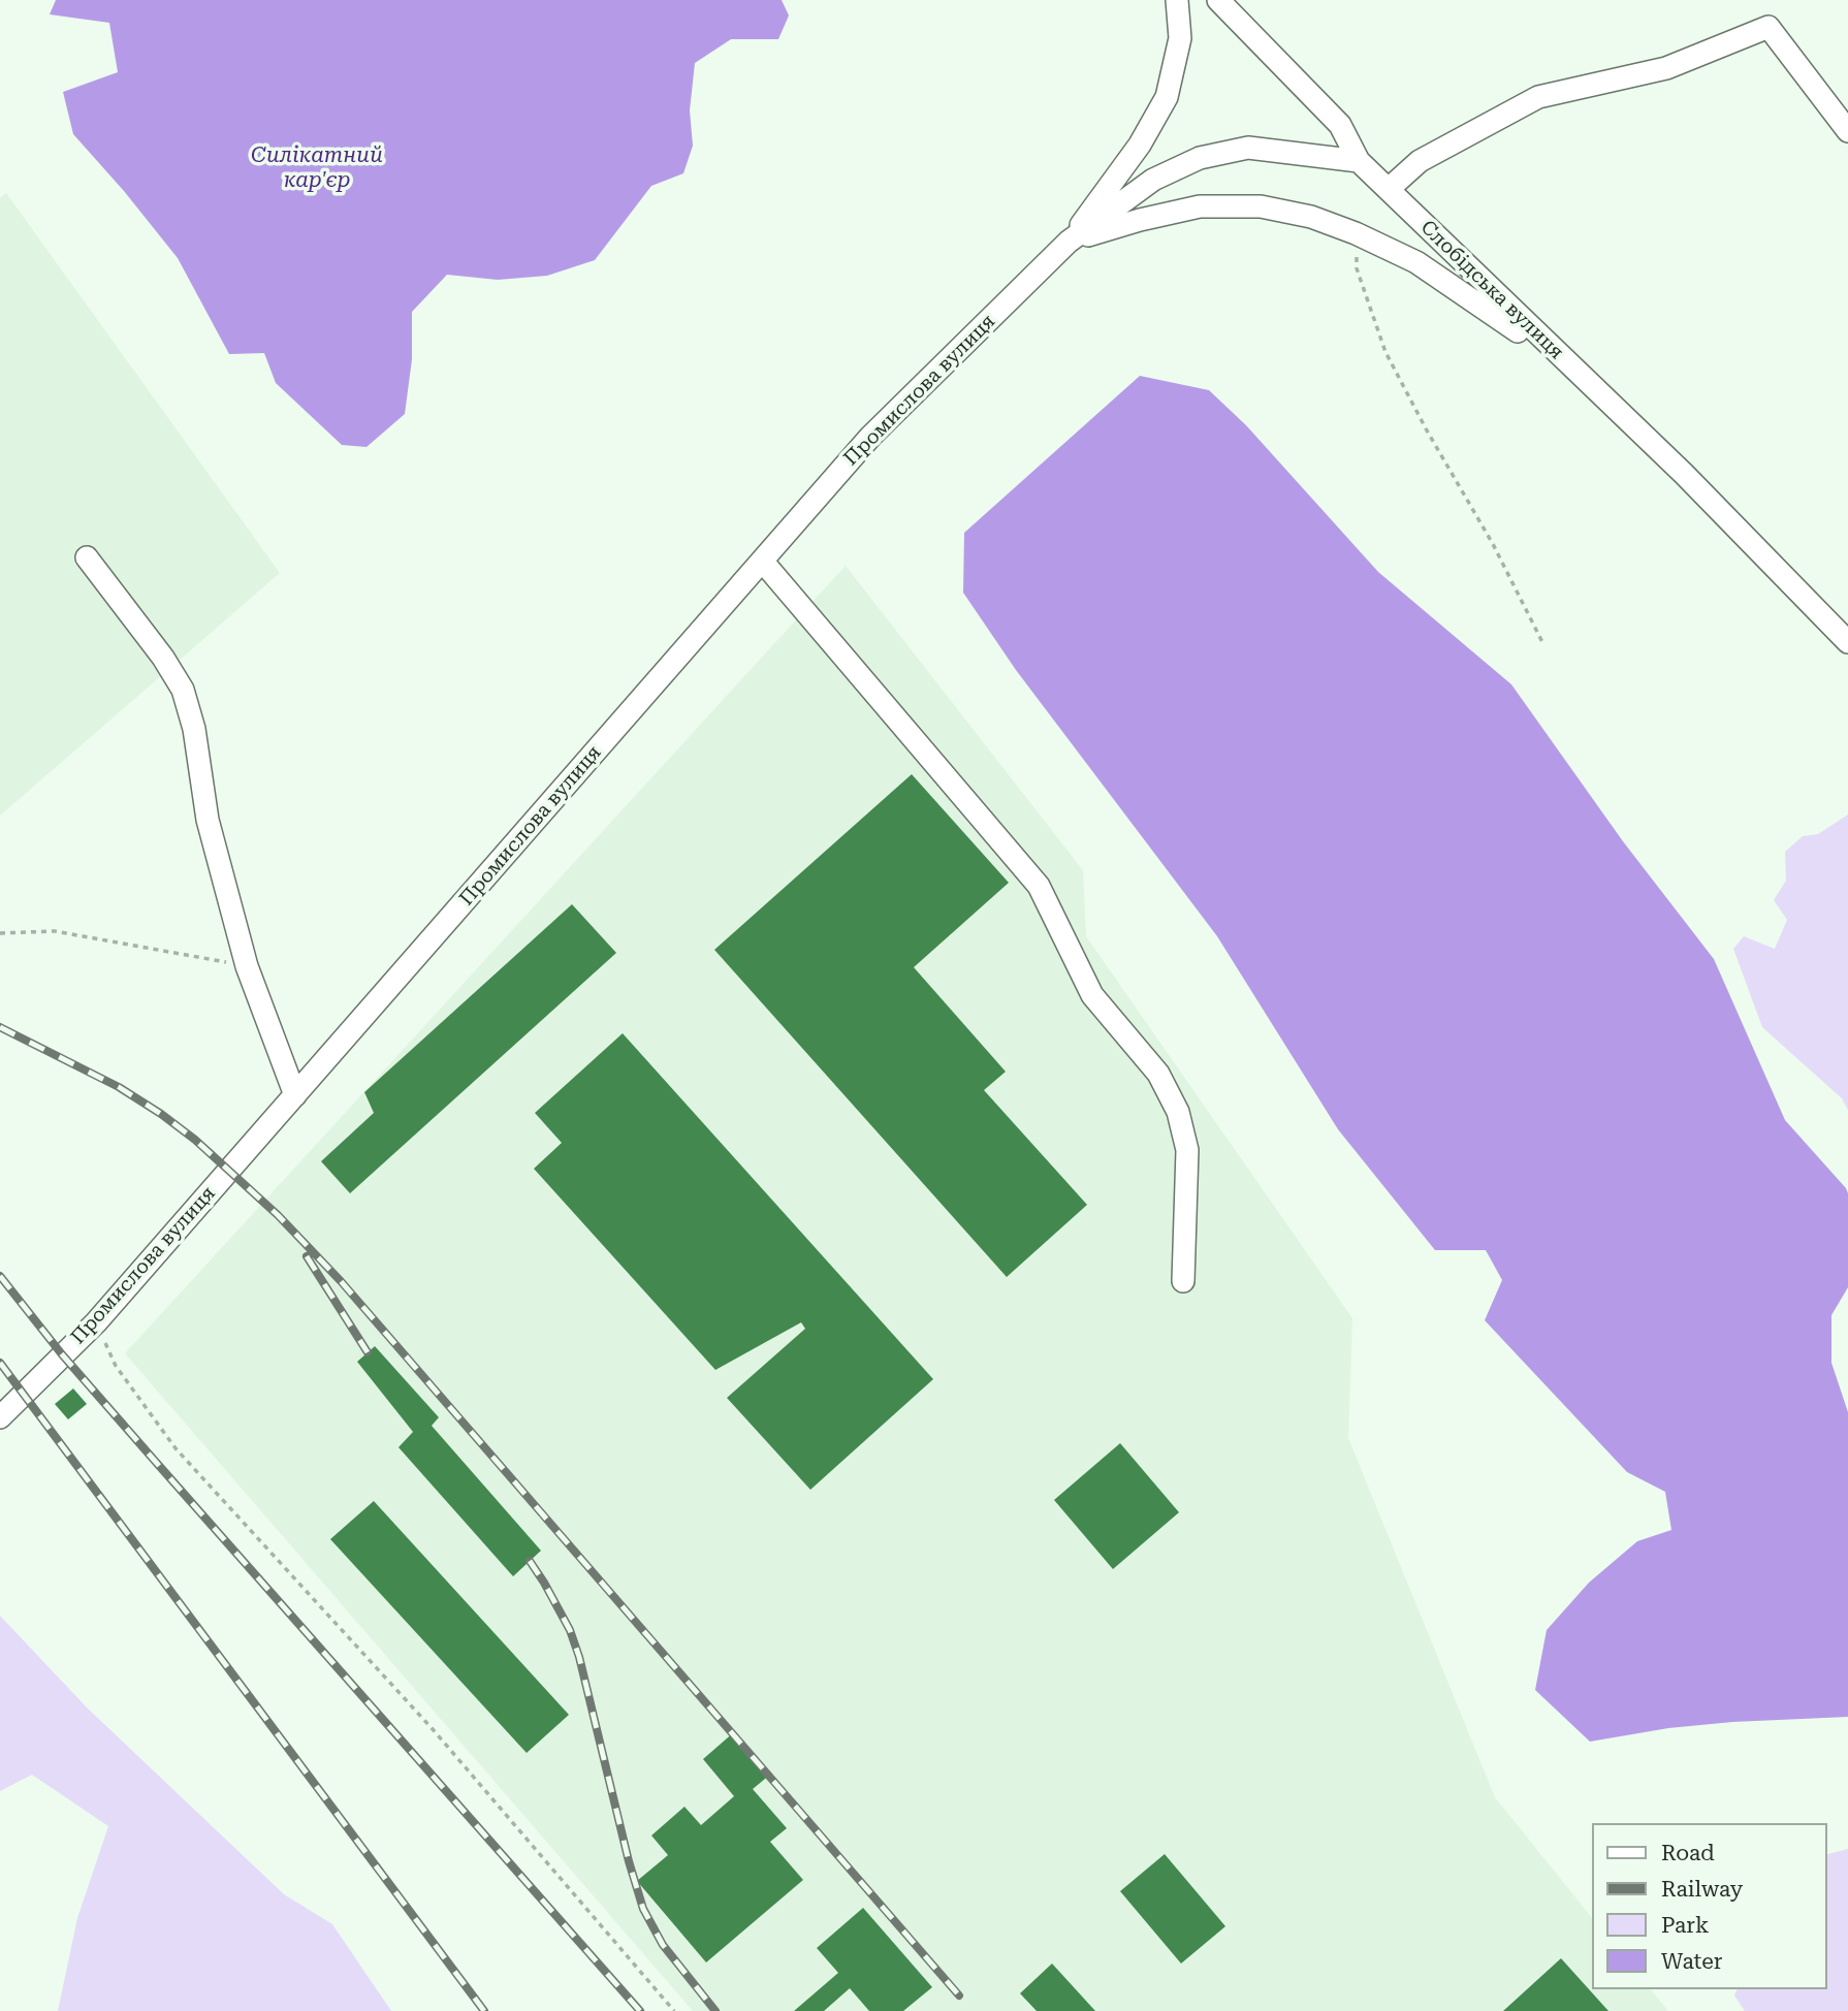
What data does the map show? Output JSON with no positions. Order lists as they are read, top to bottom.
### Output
{
  "streets": {
    "street": ["Слобідська вулиця", "Промислова вулиця"]
  },
  "water": ["Силікатний кар'єр"],
  "legend": [
    "Road",
    "Railway",
    "Park",
    "Water"
  ]
}
